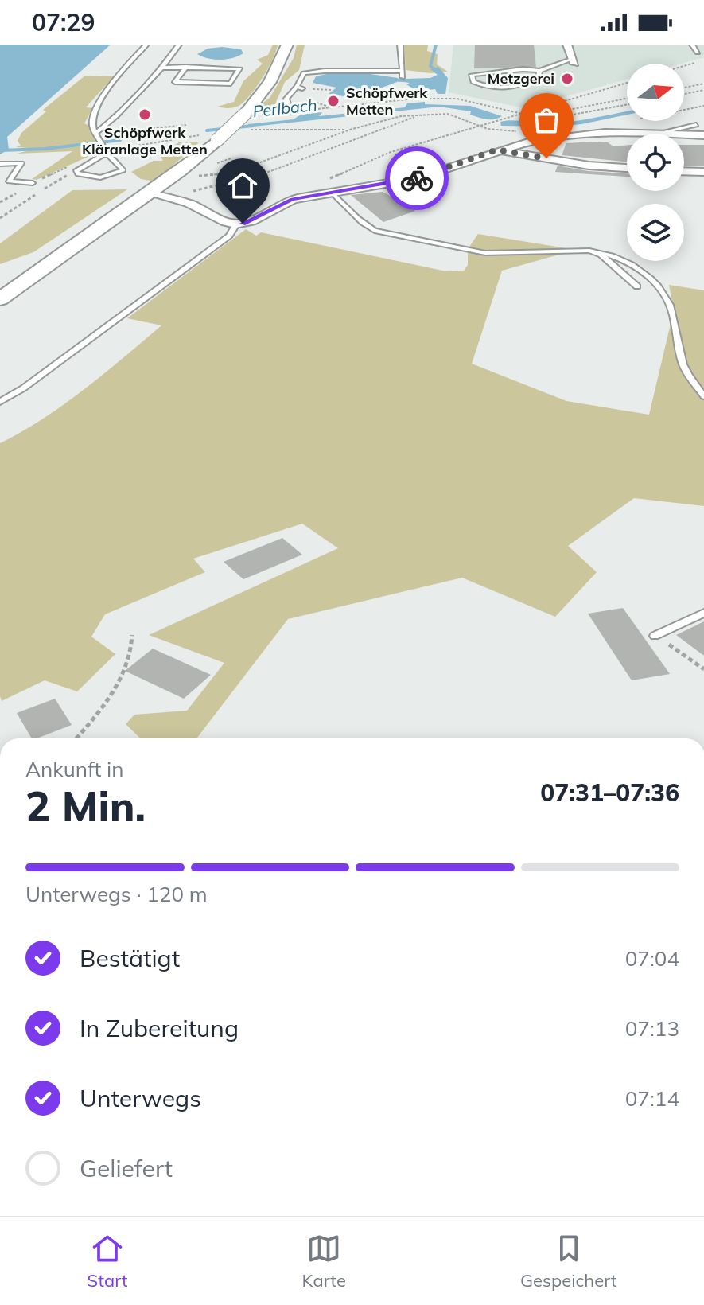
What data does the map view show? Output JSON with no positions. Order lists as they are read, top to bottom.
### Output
{
  "water": ["Perlbach"],
  "places": ["Metzgerei", "Schöpfwerk Metten", "Schöpfwerk Kläranlage Metten"],
  "north": "right",
  "page": {
    "status": "07:29",
    "heading": ["2 Min.", "Ankunft in", "07:31–07:36"],
    "bar": "Unterwegs · 120 m",
    "list": [
      ["Bestätigt", "07:04"],
      ["In Zubereitung", "07:13"],
      ["Unterwegs", "07:14"],
      "Geliefert"
    ],
    "tabs": ["Start", "Karte", "Gespeichert"]
  }
}
